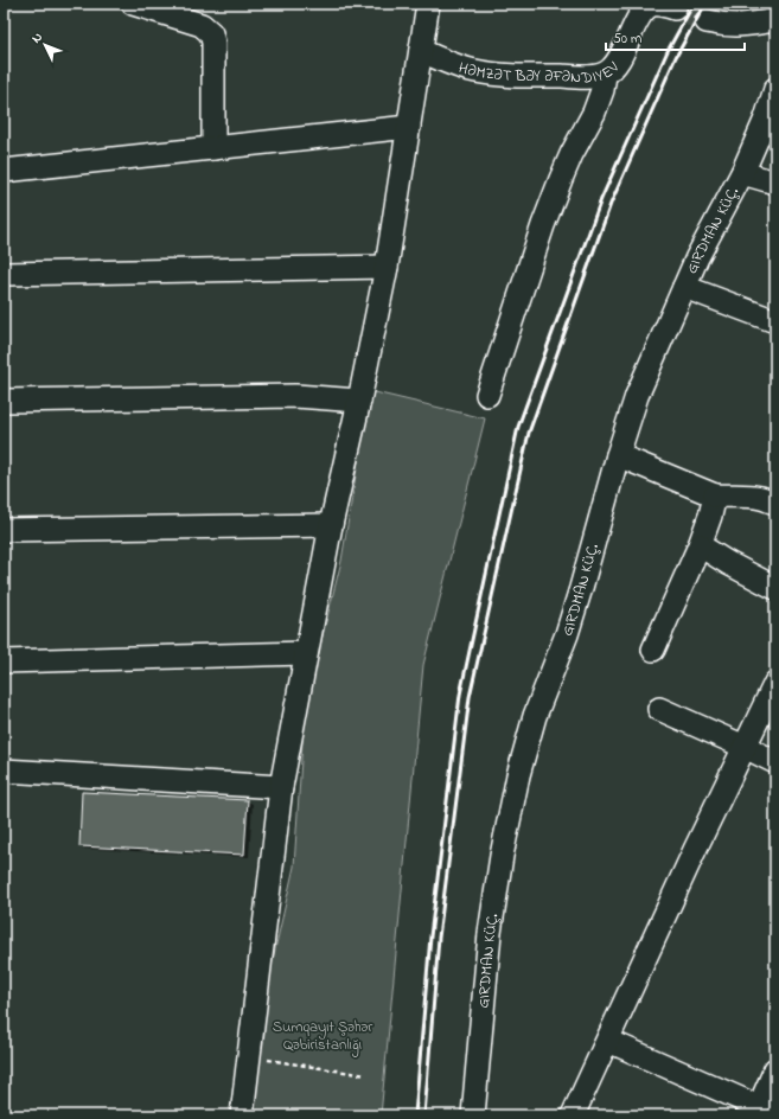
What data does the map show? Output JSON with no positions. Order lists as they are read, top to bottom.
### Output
{
  "streets": {
    "street": ["HƏMZƏT BƏY ƏFƏNDIYEV", "GIRDMAN KÜÇ."]
  },
  "parks": ["Sumqayıt Şəhər Qəbiristanlığı"],
  "scale_bar": "50 m",
  "north": "top left"
}
